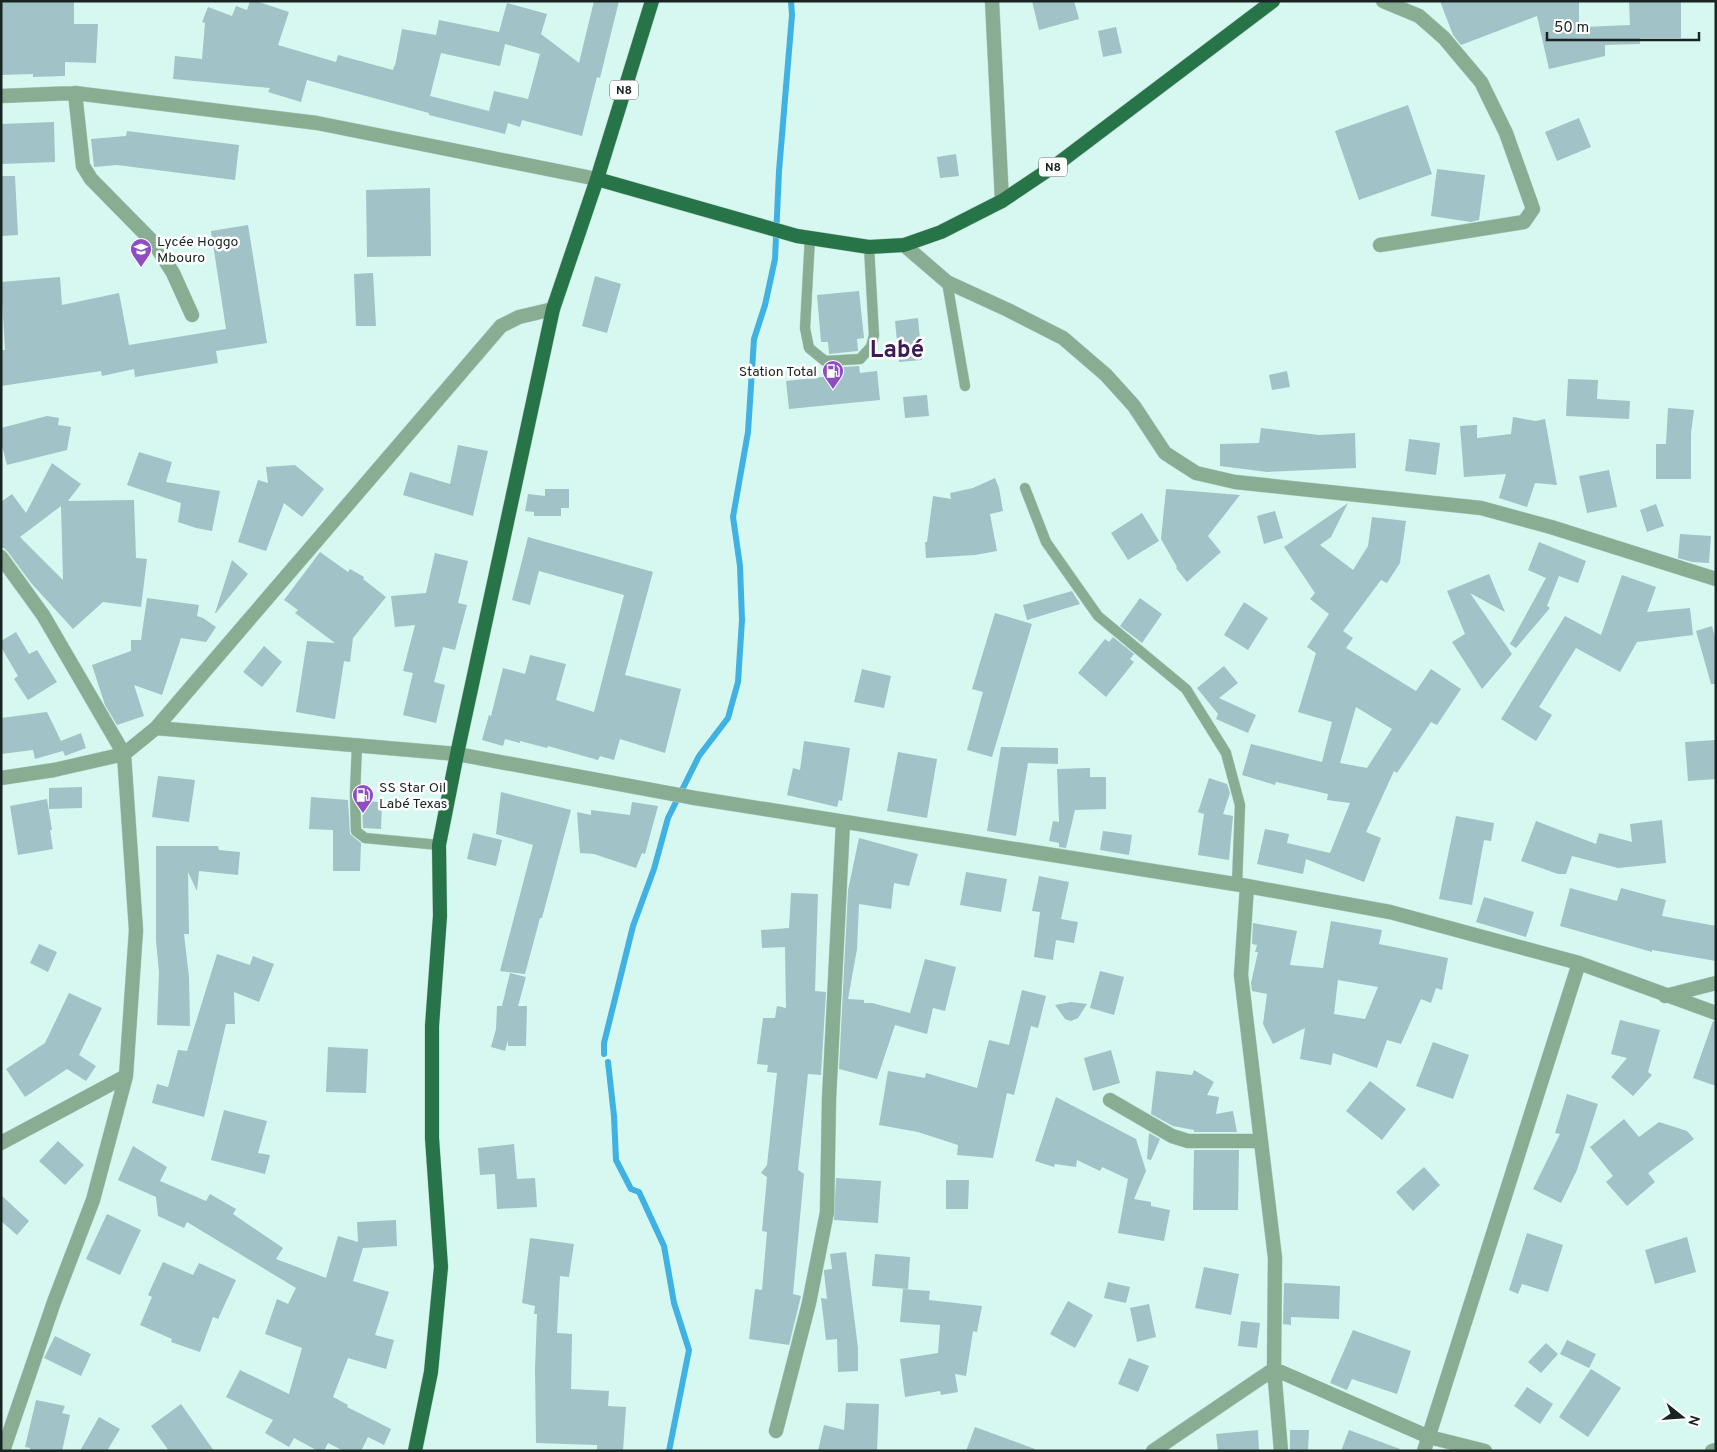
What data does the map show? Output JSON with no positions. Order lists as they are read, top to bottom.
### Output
{
  "streets": {
    "main road": ["N8"]
  },
  "districts": ["Labé"],
  "places": {
    "school or university": ["Lycée Hoggo Mbouro"],
    "fuel station": ["Station Total", "SS Star Oil Labé Texas"]
  },
  "scale_bar": "50 m",
  "north": "right"
}
